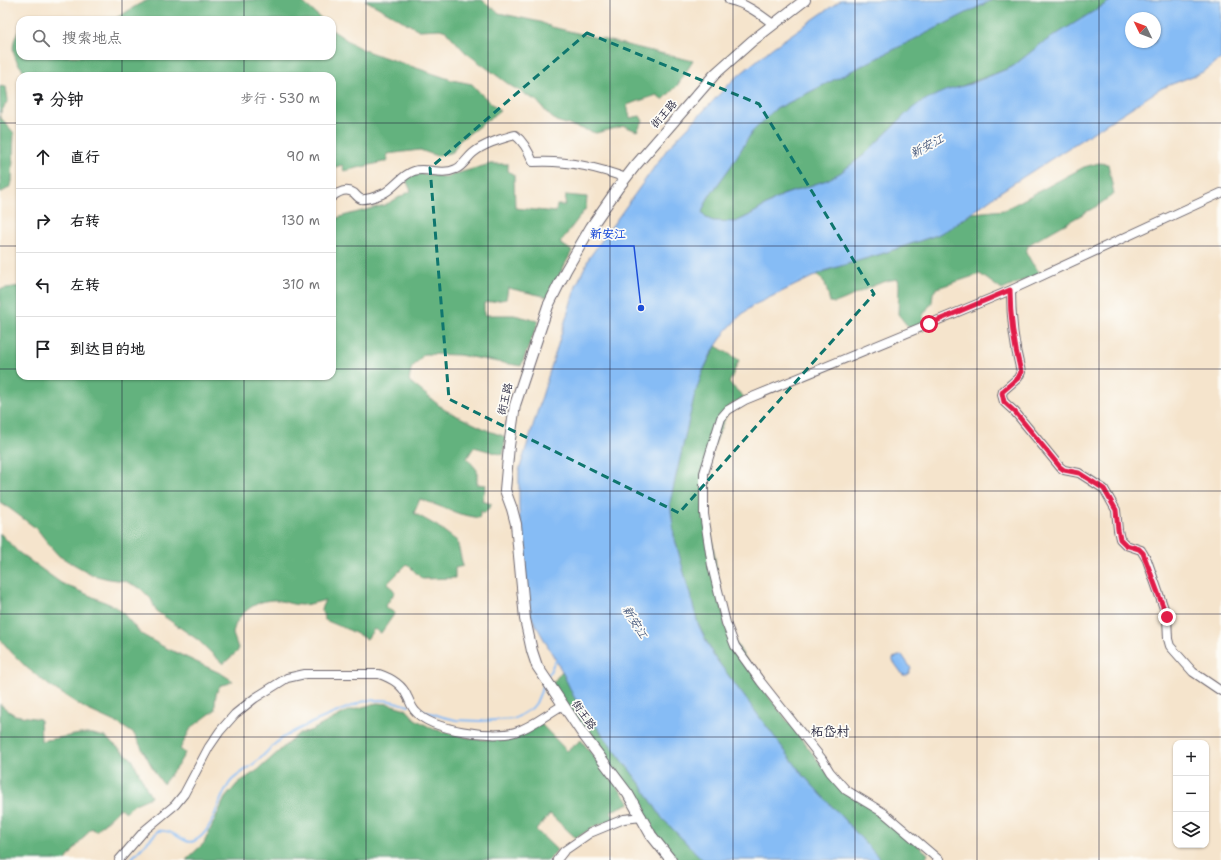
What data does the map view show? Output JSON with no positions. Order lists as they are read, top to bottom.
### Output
{
  "streets": {
    "main road": ["街王路"]
  },
  "districts": ["柘岱村"],
  "water": ["新安江"],
  "places": ["新安江"],
  "north": "top left",
  "page": {
    "search": "搜索地点",
    "heading": ["7 分钟", "步行 · 530 m"],
    "list": [
      ["直行", "90 m"],
      ["右转", "130 m"],
      ["左转", "310 m"],
      "到达目的地"
    ],
    "map_buttons": ["+", "−"]
  }
}
